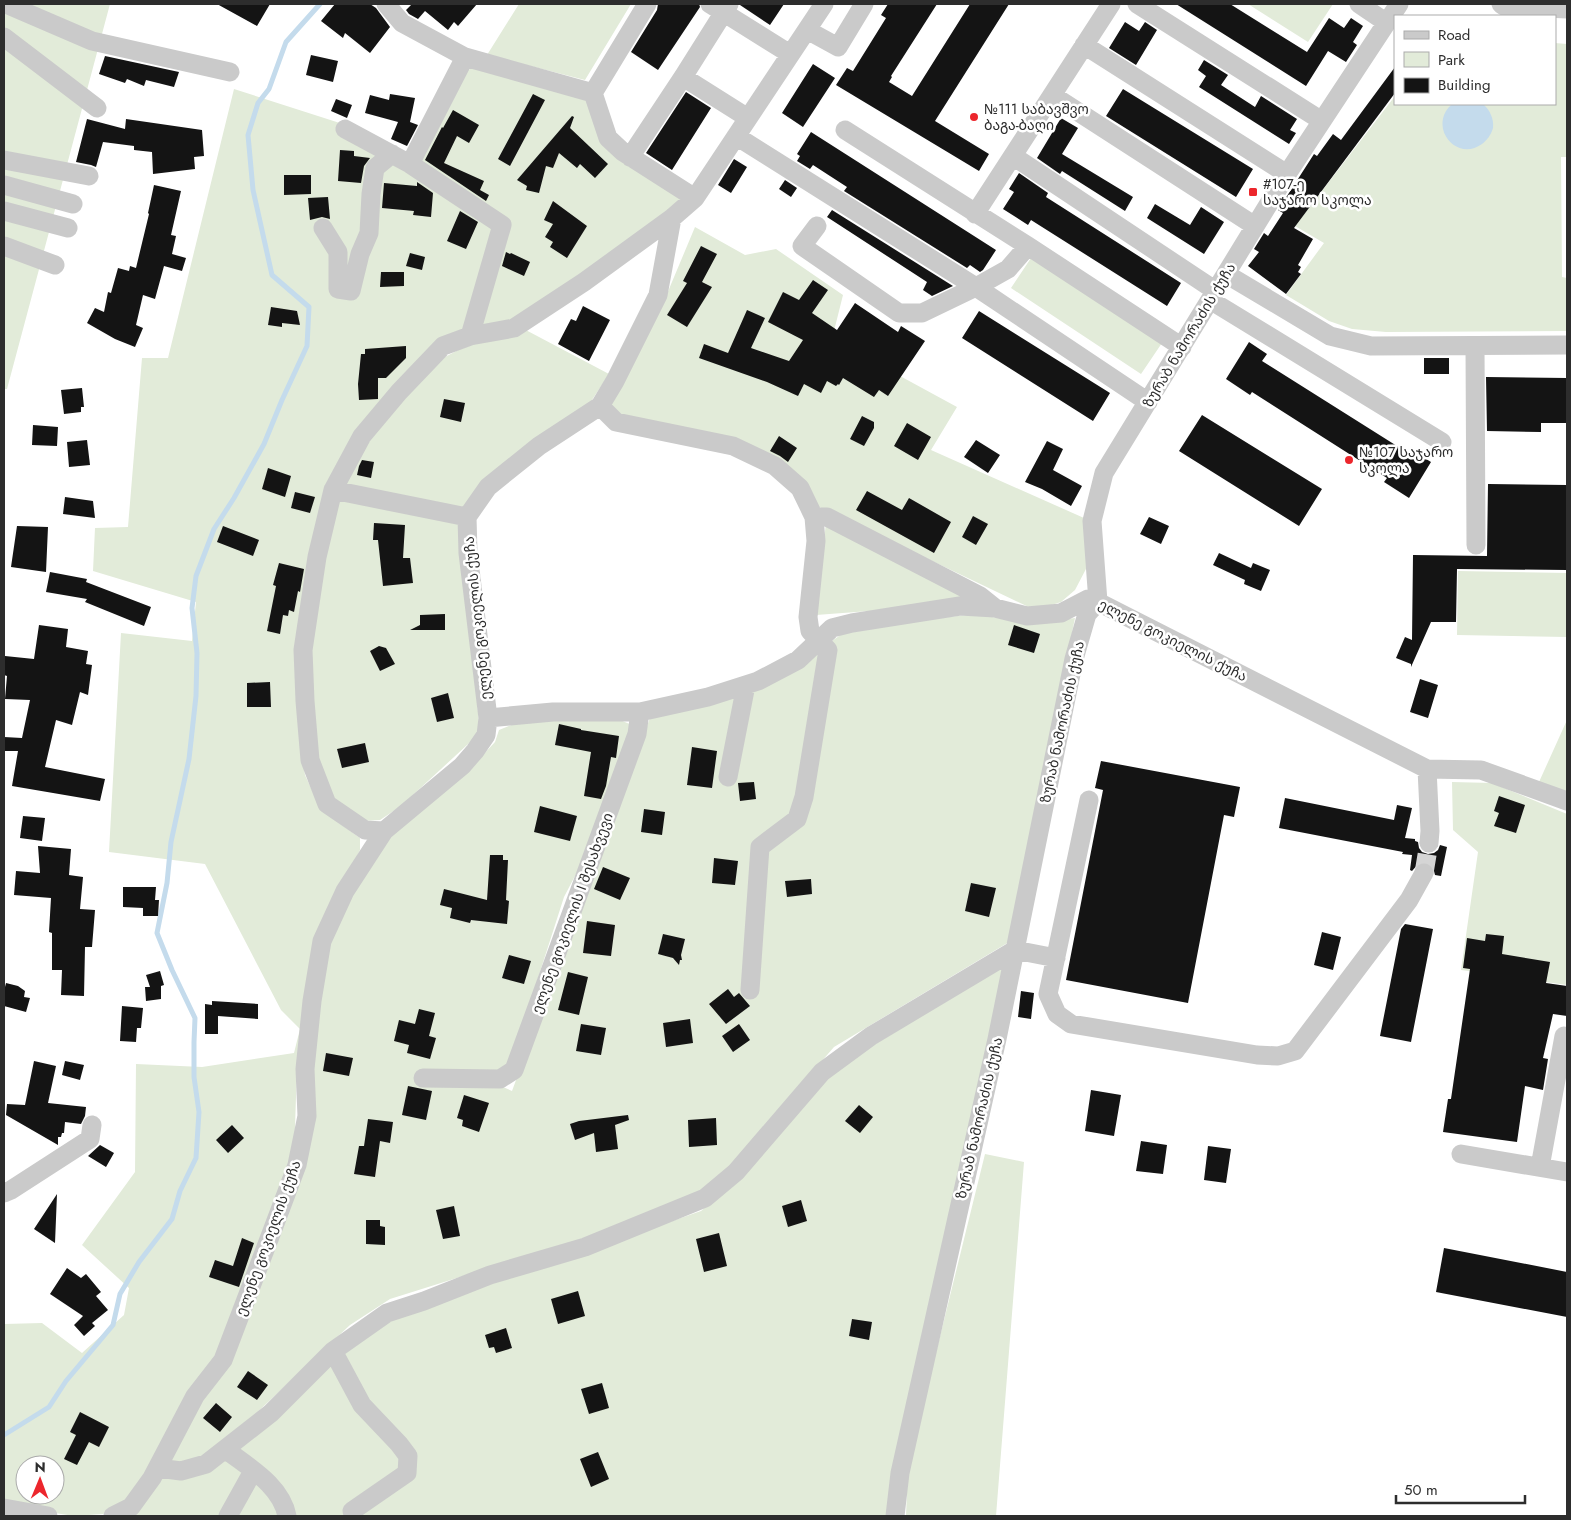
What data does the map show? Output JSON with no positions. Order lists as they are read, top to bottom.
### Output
{
  "streets": {
    "street": ["ზურაბ ნამორაძის ქუჩა", "ელენე გოკიელის ქუჩა", "ელენე გოკიელის I შესახვევი"]
  },
  "crossings": [
    ["ზურაბ ნამორაძის ქუჩა", "ელენე გოკიელის ქუჩა"]
  ],
  "places": {
    "other": ["№111 საბავშვო ბაგა-ბაღი", "№107 საჯარო სკოლა"],
    "transit": ["#107-ე საჯარო სკოლა"]
  },
  "legend": ["Road", "Park", "Building"],
  "scale_bar": "50 m",
  "north": "top"
}
